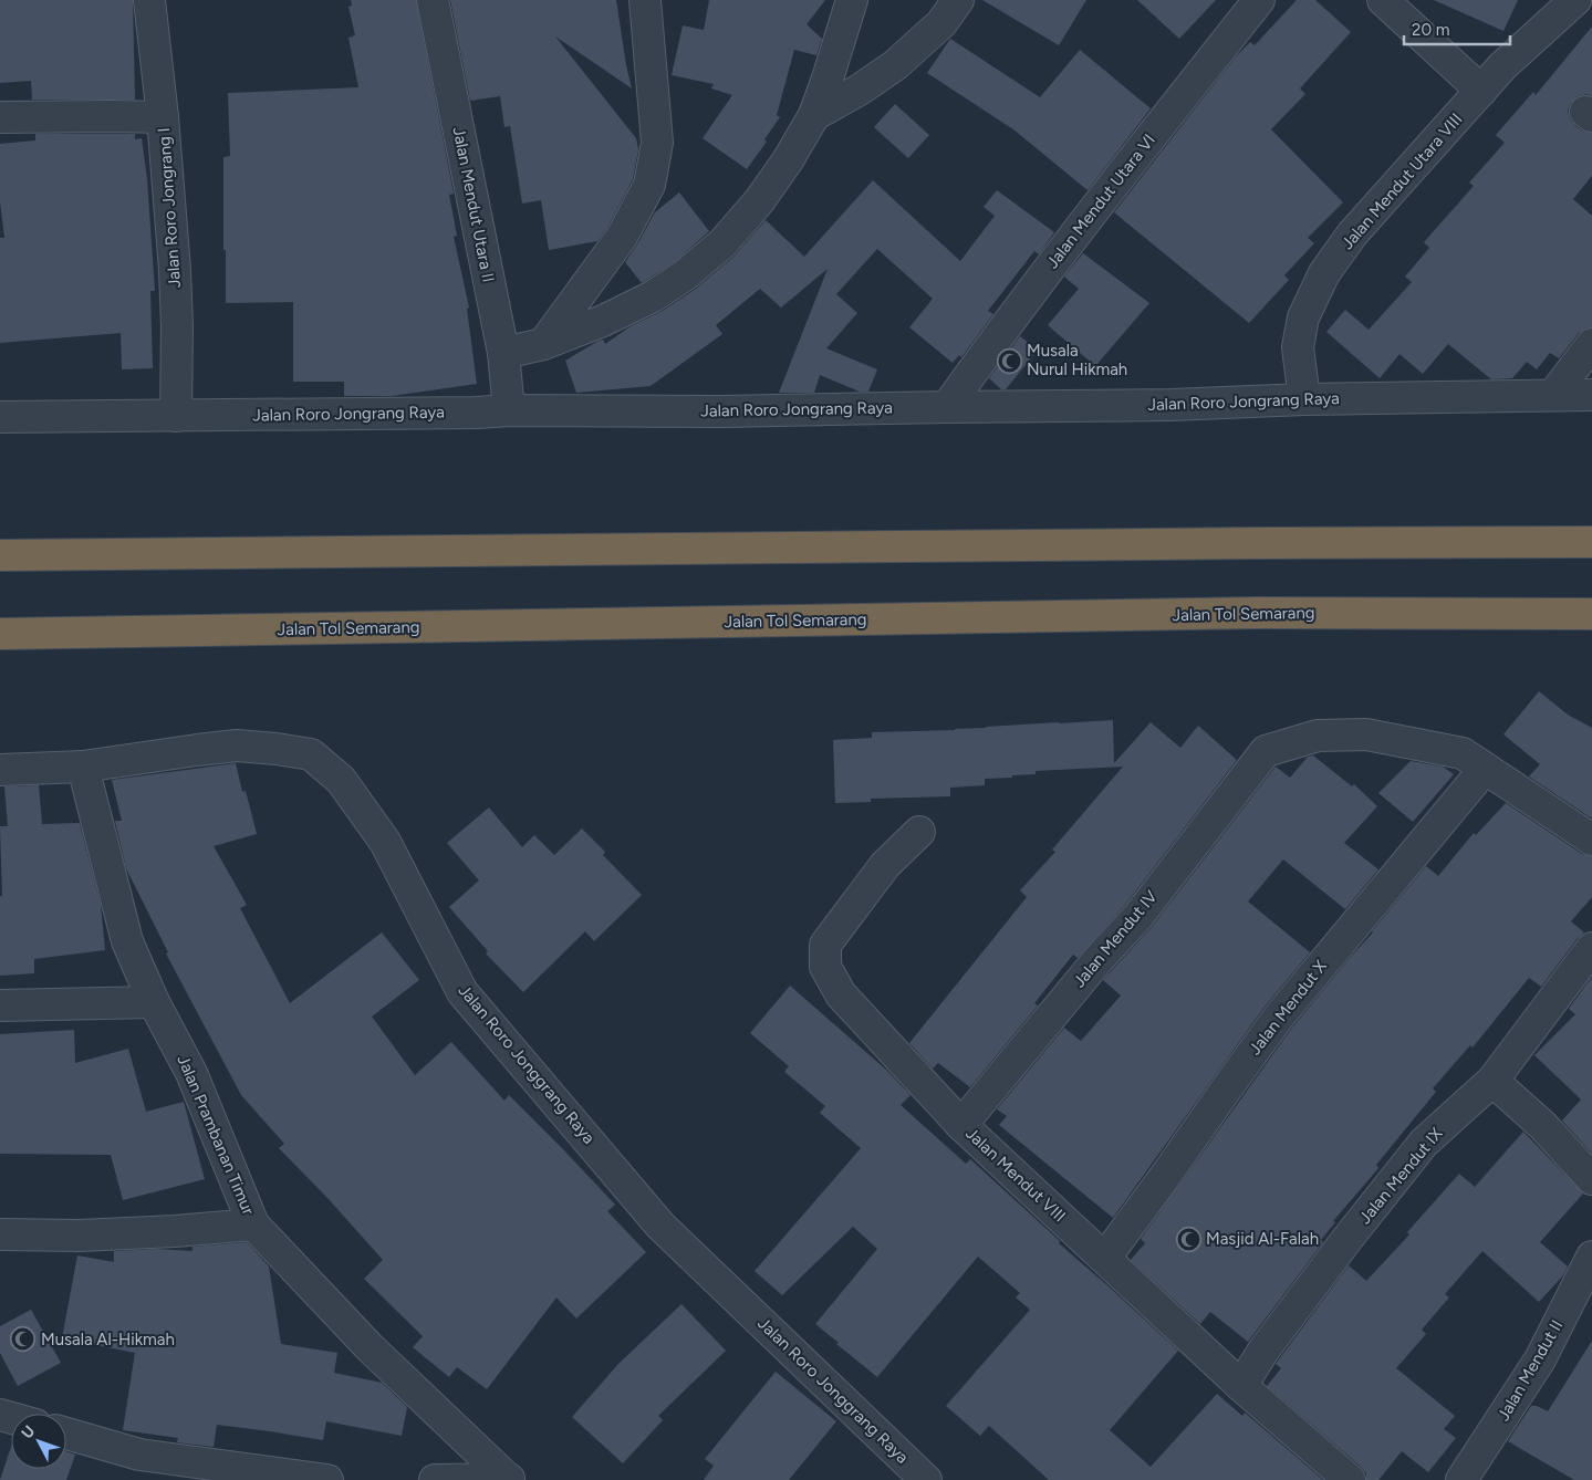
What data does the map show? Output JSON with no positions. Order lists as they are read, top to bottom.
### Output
{
  "streets": {
    "highway": ["Jalan Tol Semarang"],
    "street": [
      "Jalan Mendut Utara VIII",
      "Jalan Mendut Utara VI",
      "Jalan Mendut Utara II",
      "Jalan Roro Jongrang I",
      "Jalan Roro Jongrang Raya",
      "Jalan Mendut IV",
      "Jalan Mendut X",
      "Jalan Roro Jonggrang Raya",
      "Jalan Prambanan Timur",
      "Jalan Mendut VIII",
      "Jalan Mendut IX",
      "Jalan Mendut II"
    ]
  },
  "crossings": [
    ["Jalan Mendut Utara VIII", "Jalan Roro Jongrang Raya"],
    ["Jalan Mendut Utara VI", "Jalan Roro Jongrang Raya"],
    ["Jalan Mendut Utara II", "Jalan Roro Jongrang Raya"],
    ["Jalan Roro Jongrang I", "Jalan Roro Jongrang Raya"],
    ["Jalan Mendut IV", "Jalan Mendut X"],
    ["Jalan Mendut IV", "Jalan Mendut VIII"],
    ["Jalan Mendut X", "Jalan Mendut VIII"],
    ["Jalan Roro Jonggrang Raya", "Jalan Prambanan Timur"],
    ["Jalan Mendut VIII", "Jalan Mendut IX"]
  ],
  "places": {
    "mosque": ["Musala Nurul Hikmah", "Masjid Al-Falah", "Musala Al-Hikmah"]
  },
  "scale_bar": "20 m",
  "north": "top left"
}
